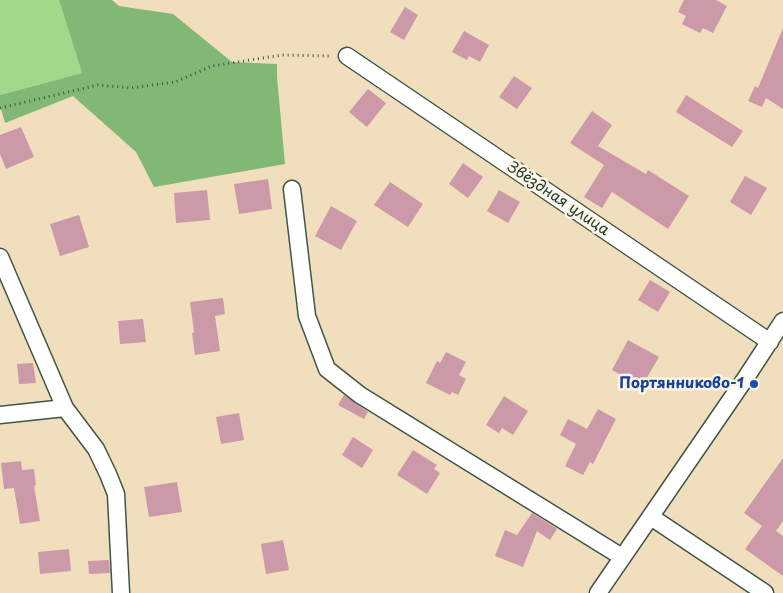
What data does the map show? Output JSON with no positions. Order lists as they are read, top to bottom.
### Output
{
  "streets": {
    "street": ["Звёздная улица"]
  },
  "places": ["Портянниково-1"]
}
